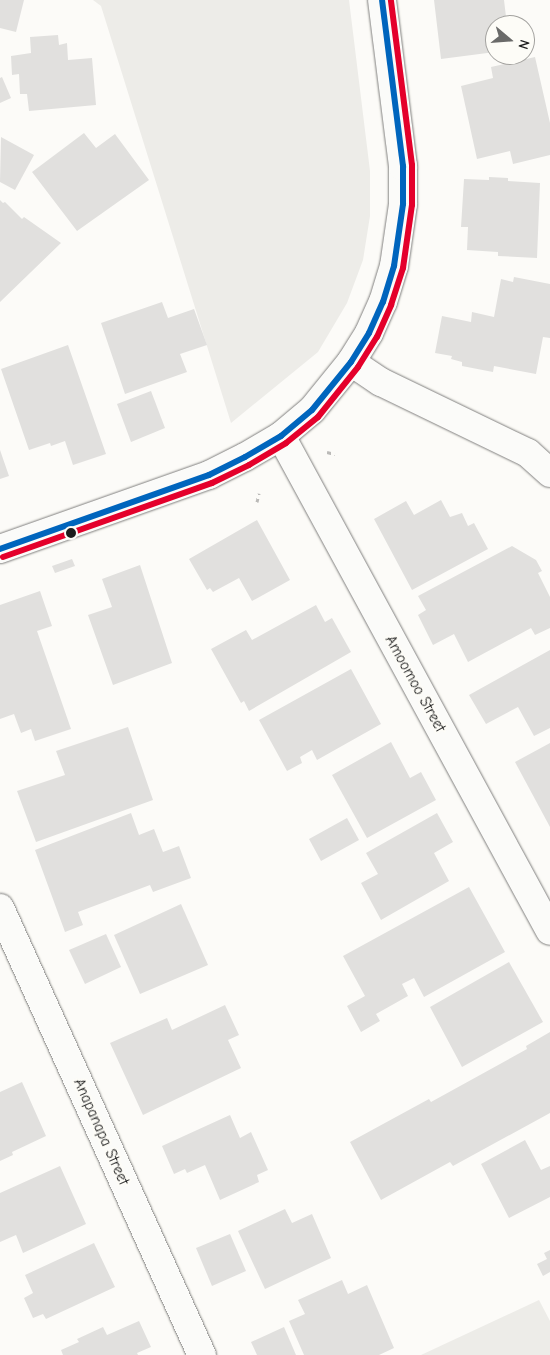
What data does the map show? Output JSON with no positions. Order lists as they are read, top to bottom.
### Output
{
  "streets": {
    "street": ["Amoomoo Street", "Anapanapa Street"]
  },
  "north": "right"
}
